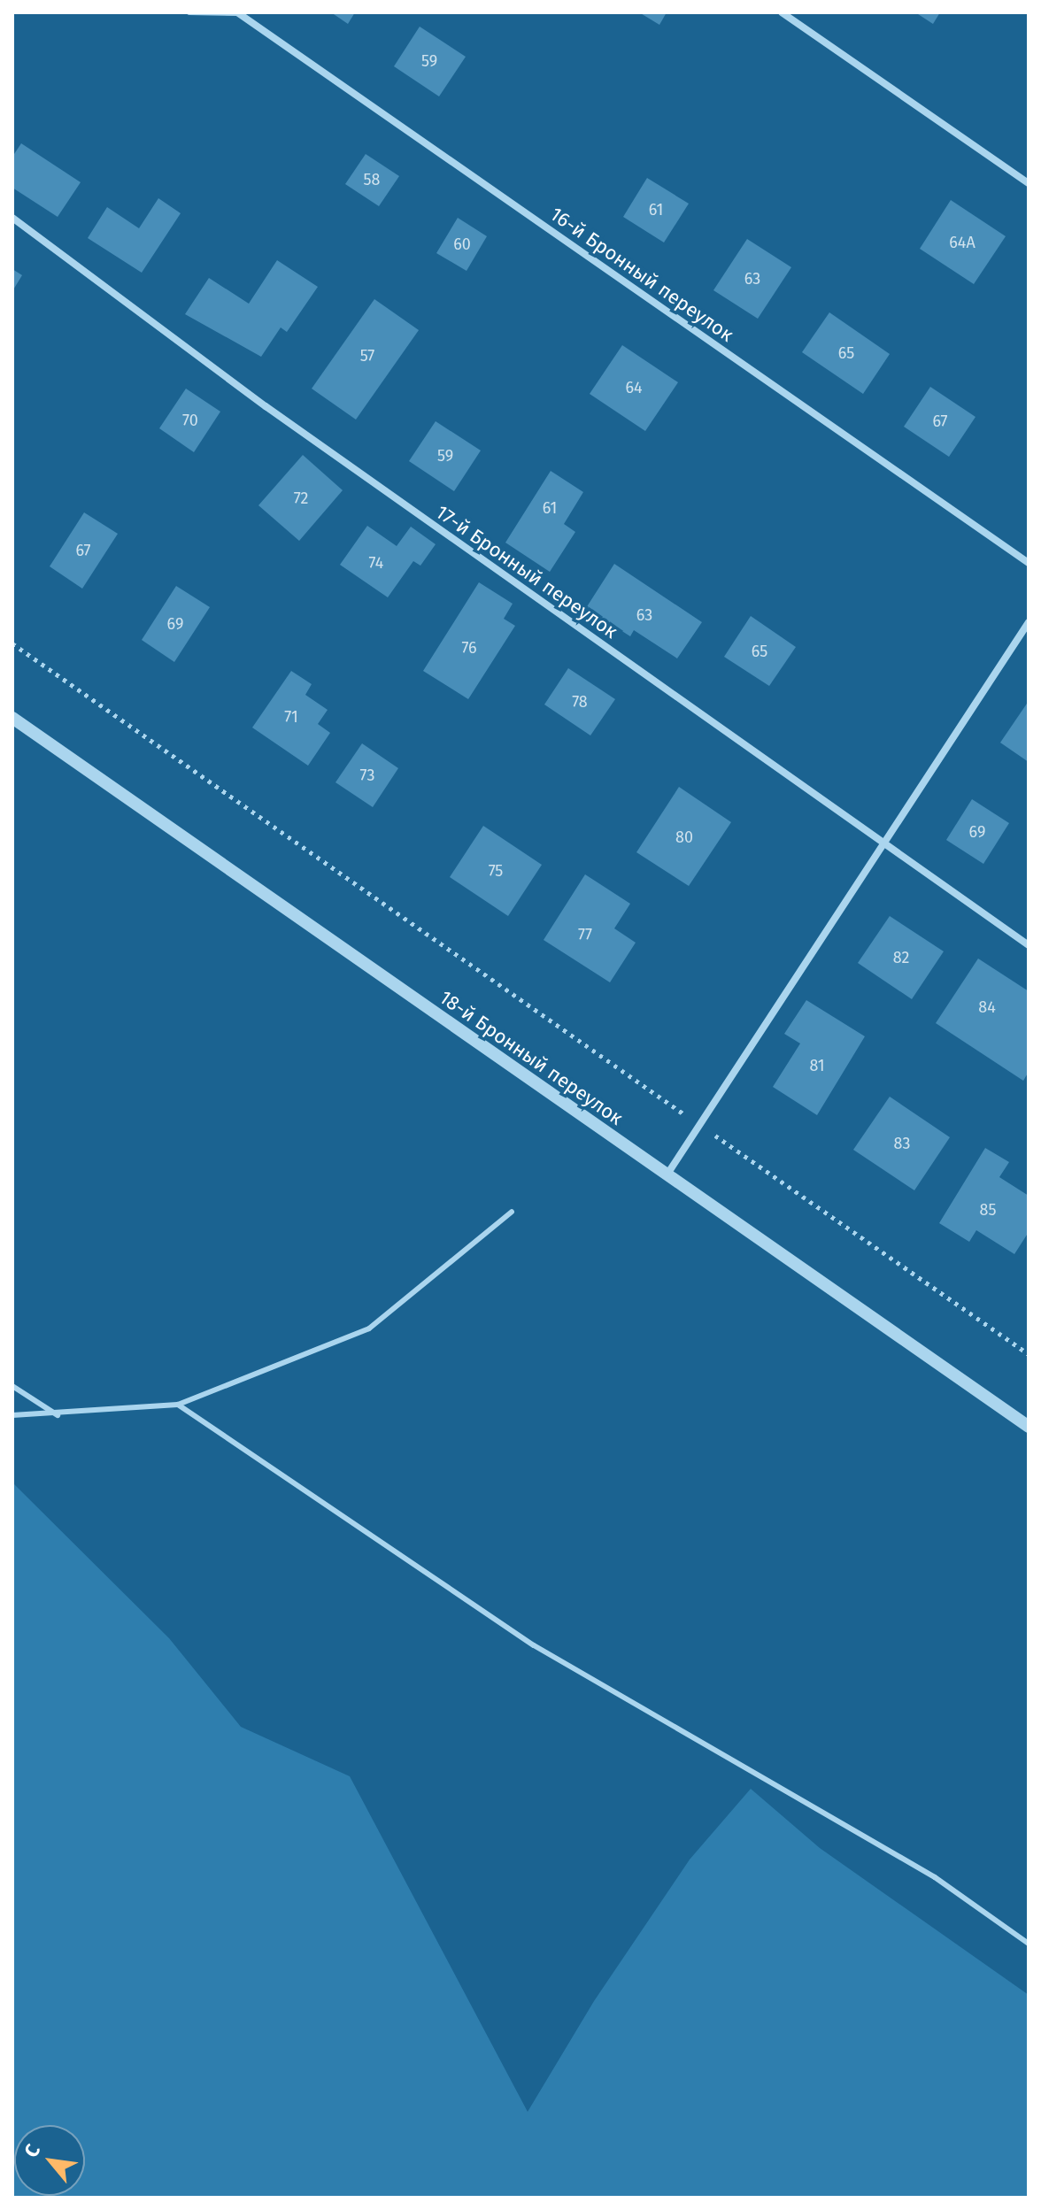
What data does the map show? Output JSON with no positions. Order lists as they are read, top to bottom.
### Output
{
  "streets": {
    "street": ["16-й Бронный переулок", "17-й Бронный переулок", "18-й Бронный переулок"]
  },
  "house_numbers": [
    "59",
    "58",
    "61",
    "64А",
    "60",
    "63",
    "65",
    "57",
    "64",
    "70",
    "67",
    "59",
    "72",
    "61",
    "67",
    "74",
    "63",
    "69",
    "76",
    "65",
    "78",
    "71",
    "73",
    "69",
    "80",
    "75",
    "77",
    "82",
    "84",
    "81",
    "83",
    "85"
  ],
  "north": "top left"
}
